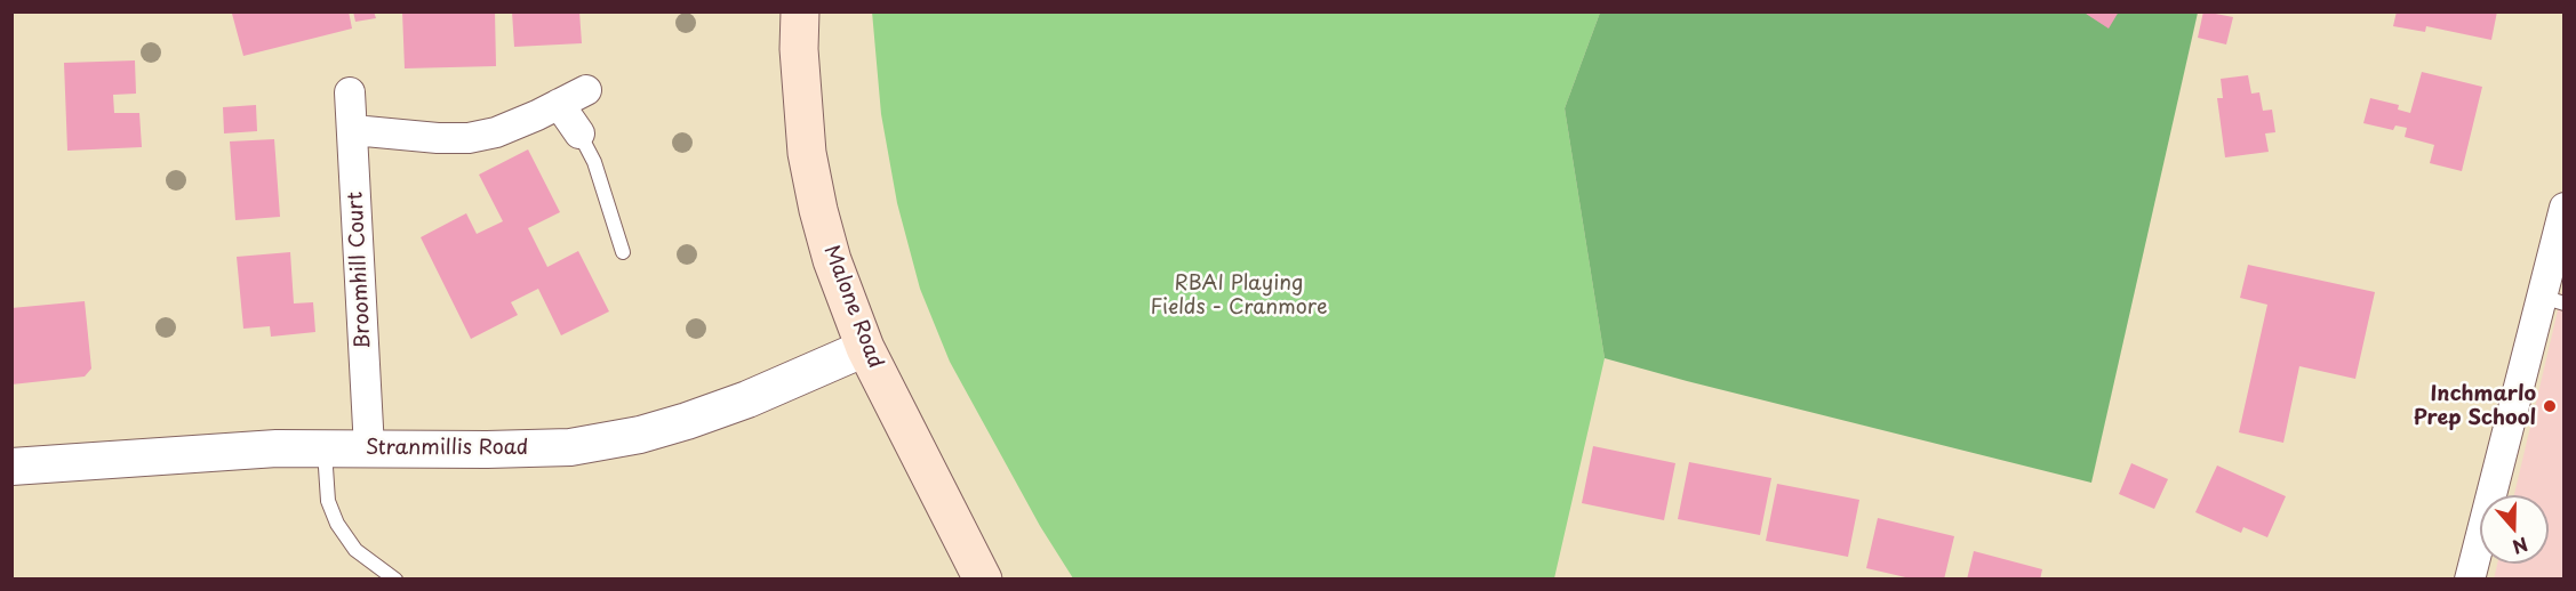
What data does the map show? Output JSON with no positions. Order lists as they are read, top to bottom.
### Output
{
  "streets": {
    "main road": ["Malone Road"],
    "street": ["Broomhill Court", "Stranmillis Road"]
  },
  "crossings": [
    ["Broomhill Court", "Stranmillis Road"],
    ["Malone Road", "Stranmillis Road"]
  ],
  "parks": ["RBAI Playing Fields - Cranmore"],
  "places": ["Inchmarlo Prep School"],
  "north": "bottom"
}
